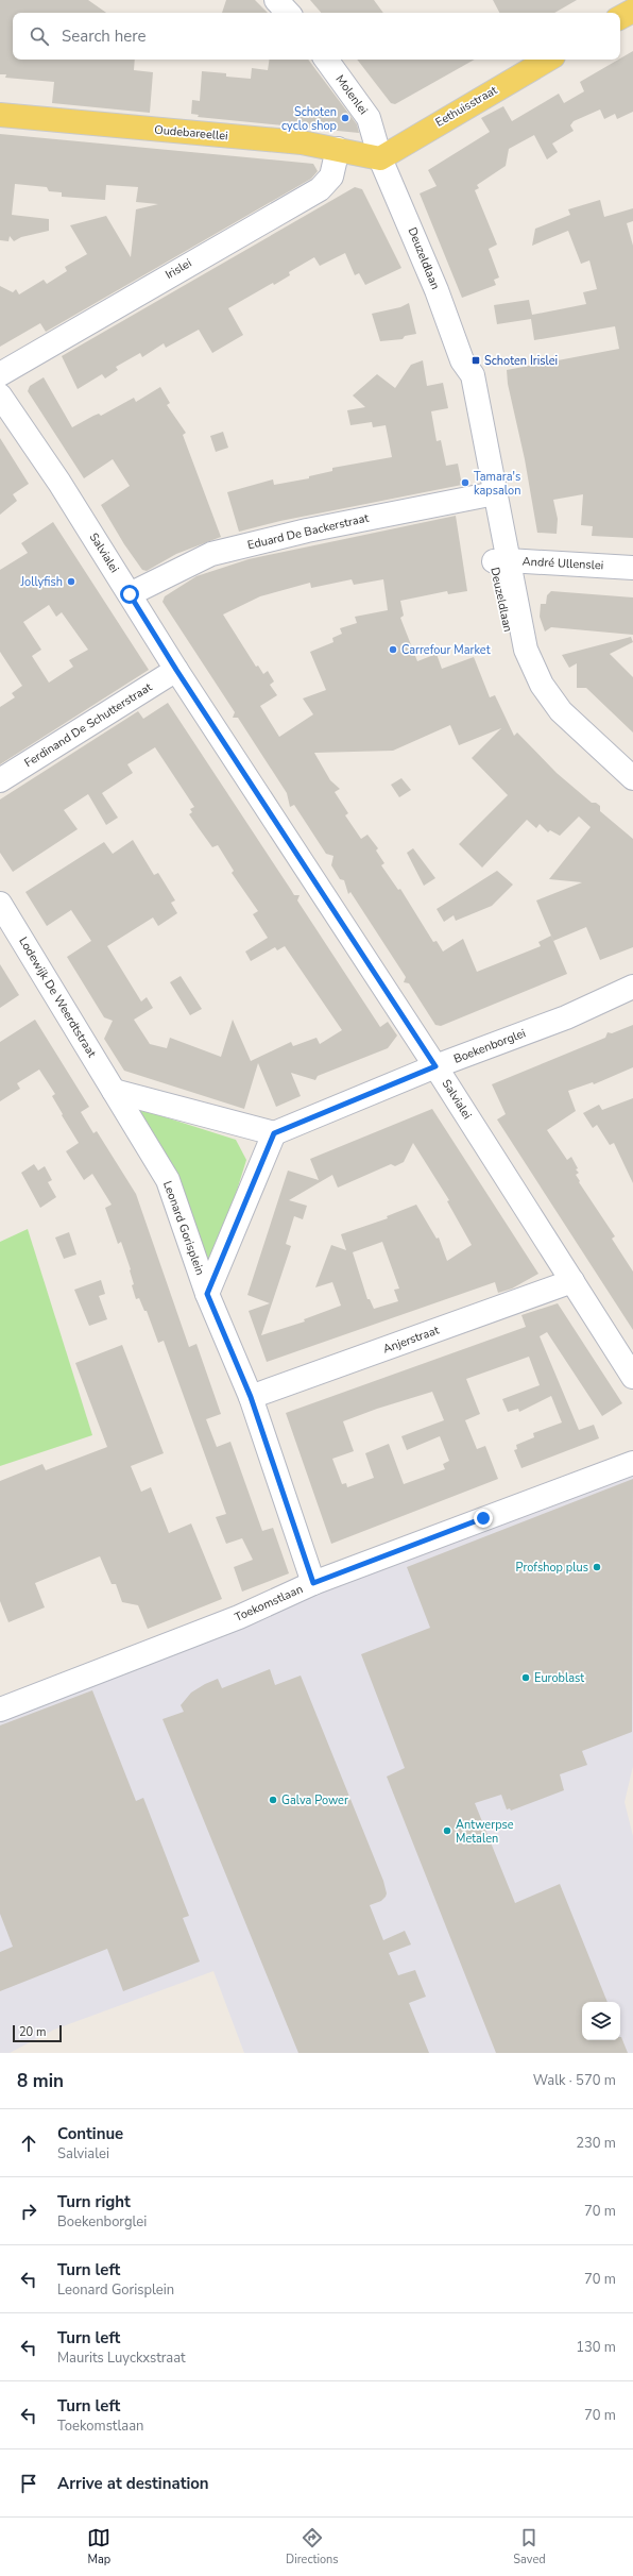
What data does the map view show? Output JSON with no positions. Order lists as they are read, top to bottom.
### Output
{
  "streets": {
    "main road": ["Eethuisstraat", "Oudebareellei"],
    "street": [
      "Molenlei",
      "Deuzeldlaan",
      "Irislei",
      "Eduard De Backerstraat",
      "Salvialei",
      "André Ullenslei",
      "Ferdinand De Schutterstraat",
      "Lodewijk De Weerdtstraat",
      "Boekenborglei",
      "Leonard Gorisplein",
      "Anjerstraat",
      "Toekomstlaan"
    ]
  },
  "crossings": [
    ["Molenlei", "Eethuisstraat"],
    ["Molenlei", "Oudebareellei"],
    ["Molenlei", "Deuzeldlaan"],
    ["Eethuisstraat", "Oudebareellei"],
    ["Eethuisstraat", "Deuzeldlaan"],
    ["Oudebareellei", "Deuzeldlaan"],
    ["Oudebareellei", "Irislei"],
    ["Deuzeldlaan", "Eduard De Backerstraat"],
    ["Deuzeldlaan", "André Ullenslei"],
    ["Eduard De Backerstraat", "Salvialei"],
    ["Salvialei", "Ferdinand De Schutterstraat"],
    ["Salvialei", "Boekenborglei"],
    ["Salvialei", "Anjerstraat"],
    ["Lodewijk De Weerdtstraat", "Leonard Gorisplein"],
    ["Boekenborglei", "Leonard Gorisplein"]
  ],
  "places": {
    "other": [
      "Schoten cyclo shop",
      "Tamara's kapsalon",
      "Jollyfish",
      "Carrefour Market",
      "Profshop plus",
      "Euroblast",
      "Galva Power",
      "Antwerpse Metalen"
    ],
    "transit": ["Schoten Irislei"]
  },
  "scale_bar": "20 m",
  "page": {
    "search": "Search here",
    "scale": "20 m",
    "heading": ["8 min", "Walk · 570 m"],
    "list": [
      ["Continue", "Salvialei", "230 m"],
      ["Turn right", "Boekenborglei", "70 m"],
      ["Turn left", "Leonard Gorisplein", "70 m"],
      ["Turn left", "Maurits Luyckxstraat", "130 m"],
      ["Turn left", "Toekomstlaan", "70 m"],
      "Arrive at destination"
    ],
    "nav": ["Map", "Directions", "Saved"]
  }
}
